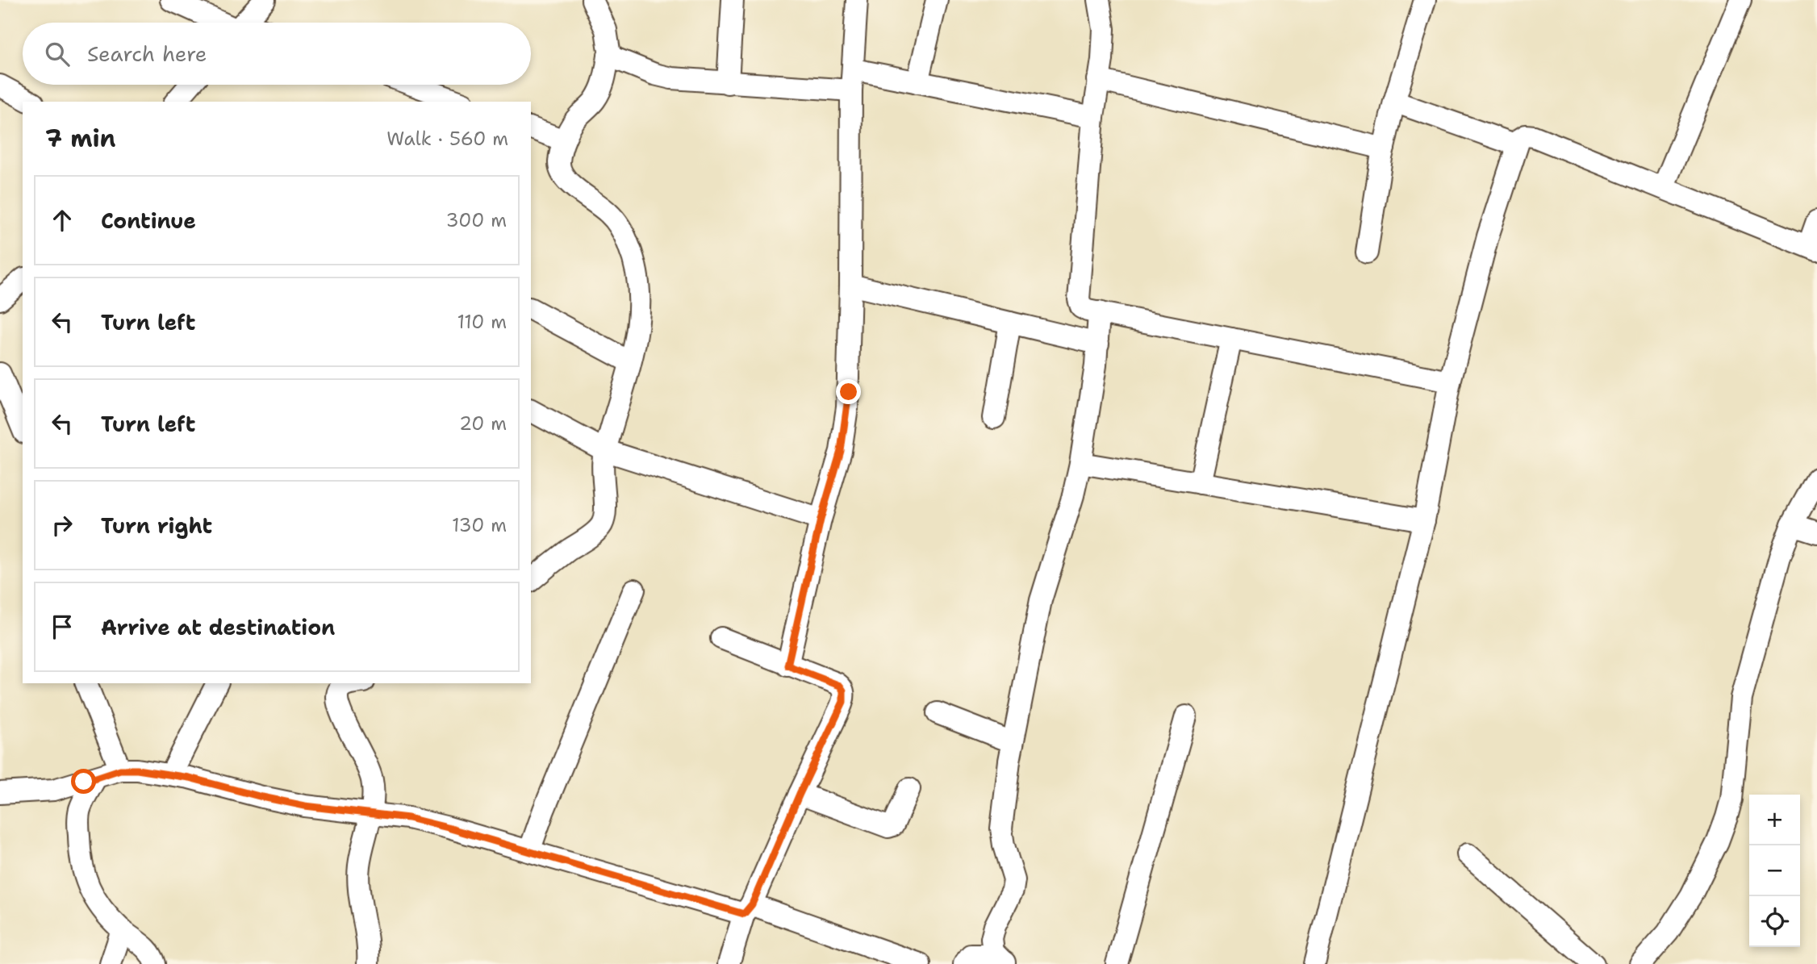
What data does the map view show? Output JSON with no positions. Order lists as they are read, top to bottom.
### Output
{
  "page": {
    "search": "Search here",
    "heading": ["7 min", "Walk · 560 m"],
    "list": [
      ["Continue", "300 m"],
      ["Turn left", "110 m"],
      ["Turn left", "20 m"],
      ["Turn right", "130 m"],
      "Arrive at destination"
    ],
    "map_buttons": ["+", "−"]
  }
}
